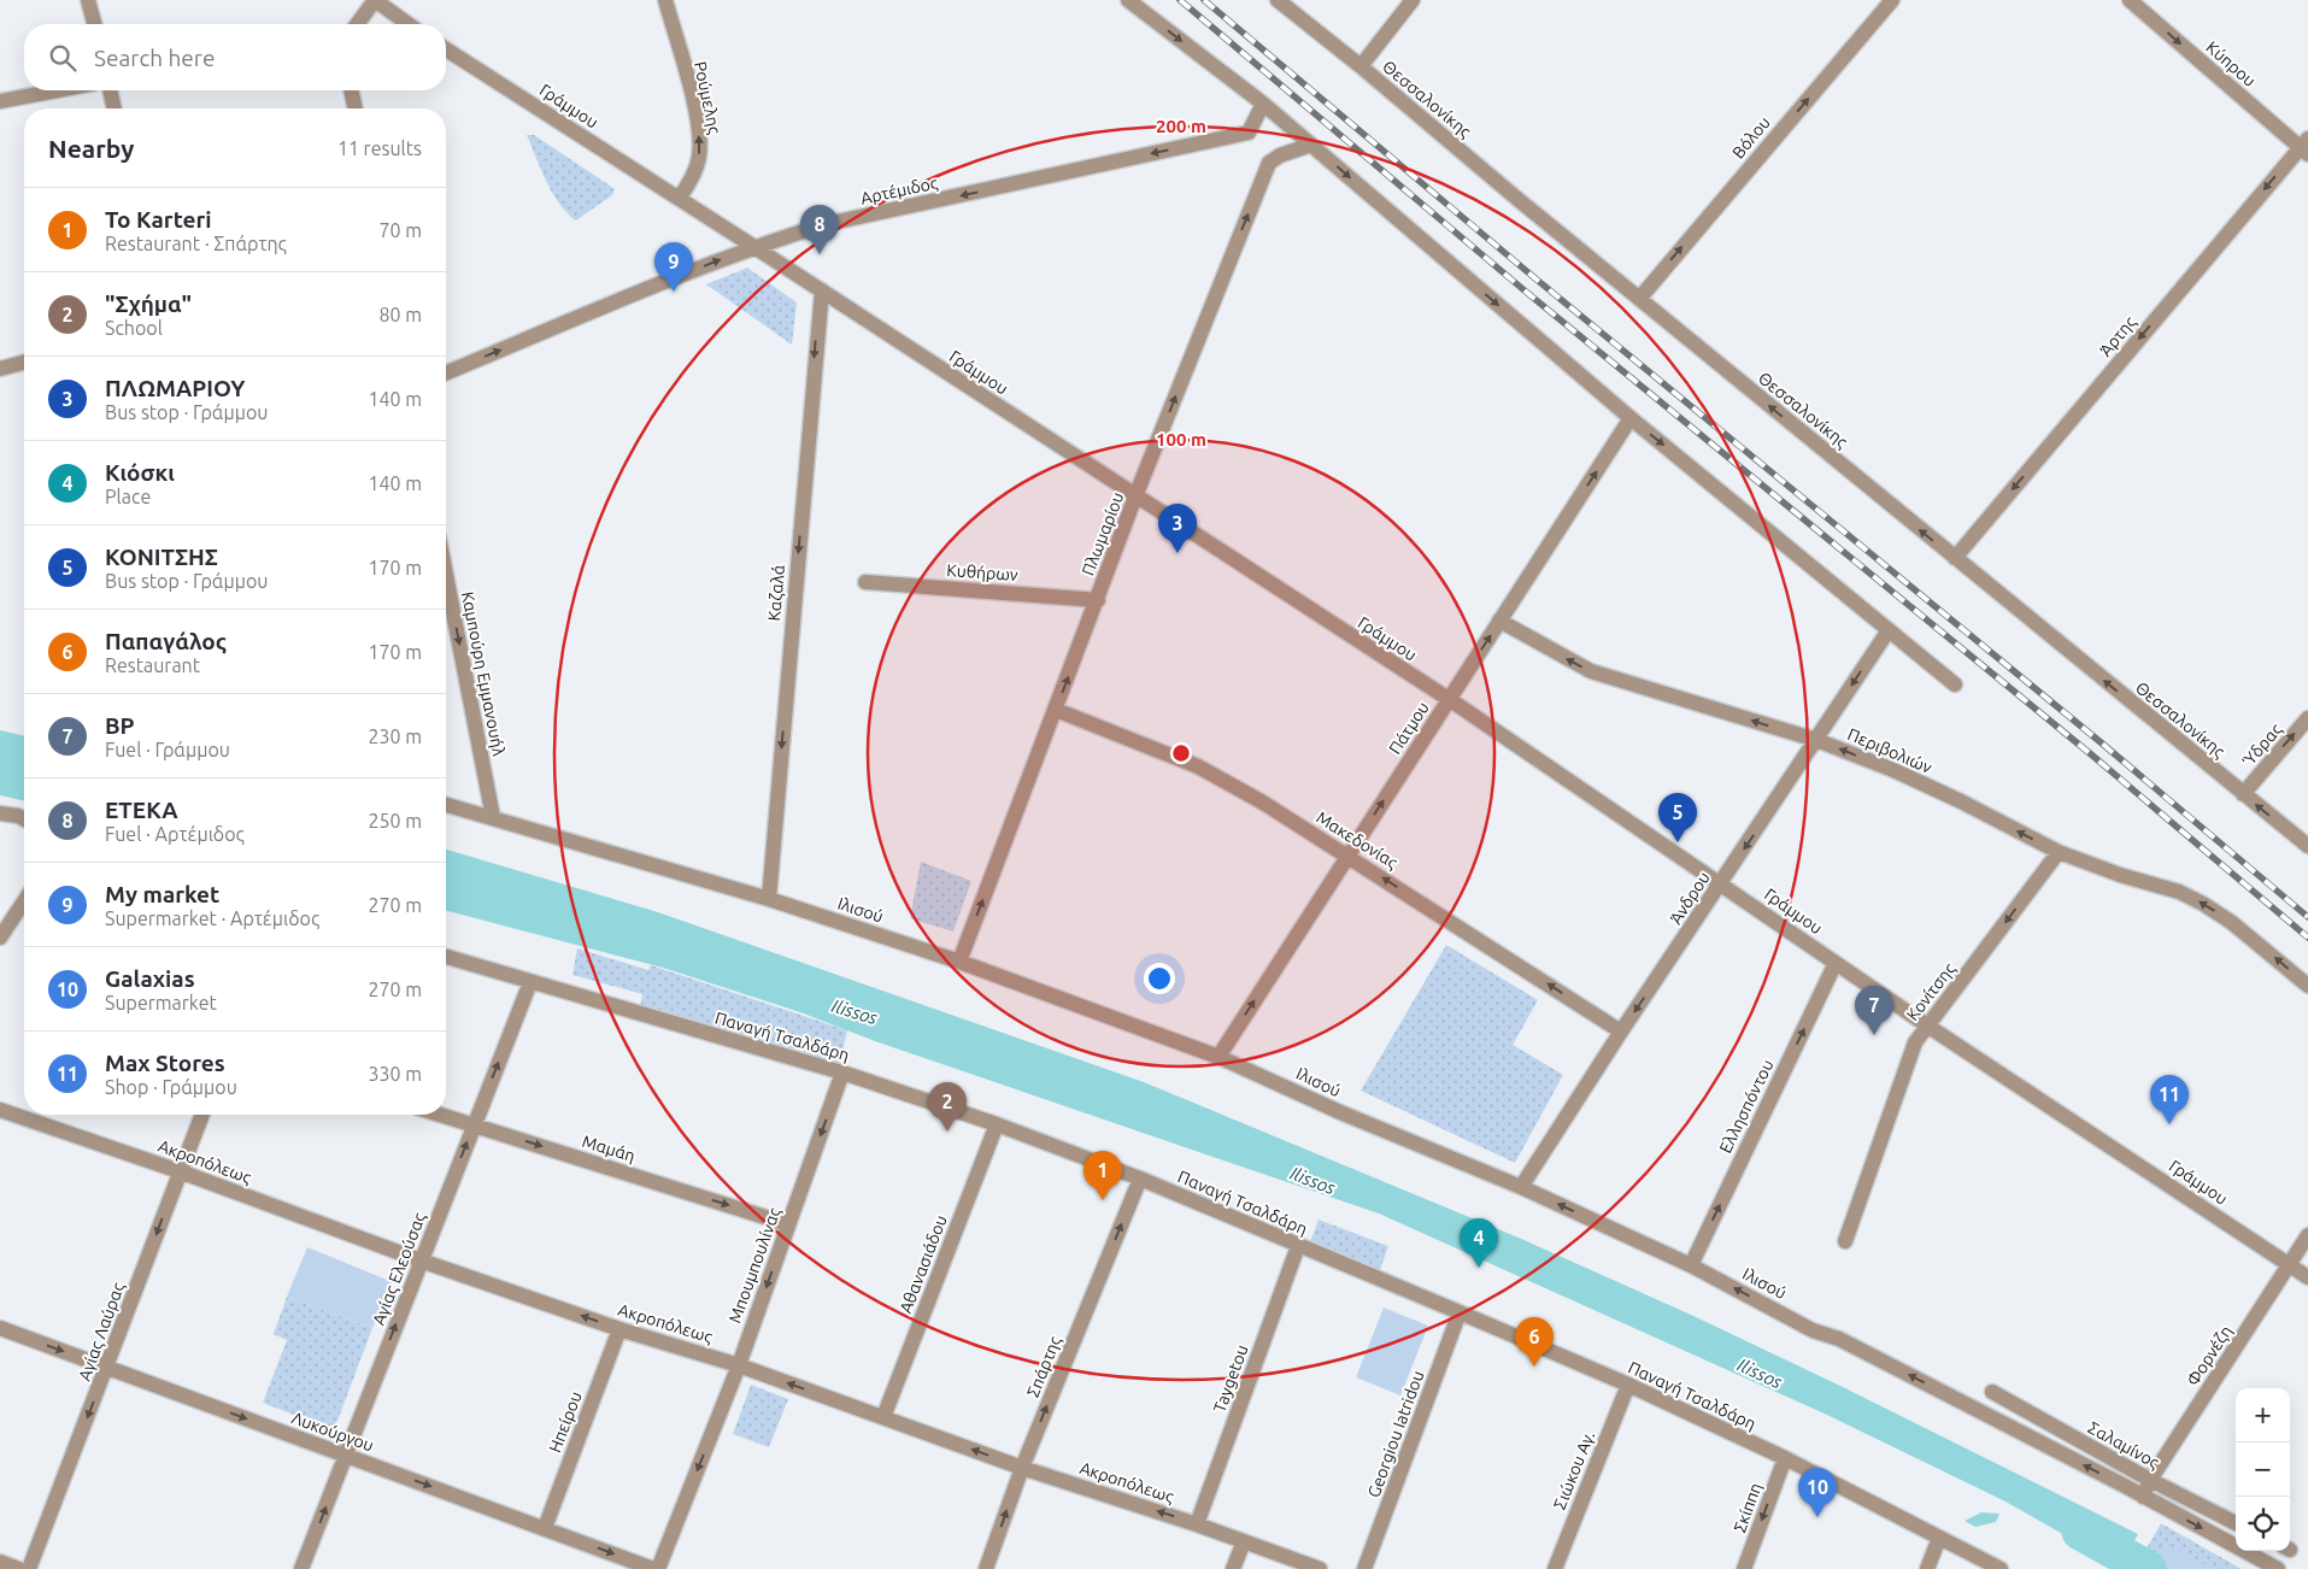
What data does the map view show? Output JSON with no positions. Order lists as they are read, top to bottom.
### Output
{
  "streets": {
    "street": [
      "Κύπρου",
      "Ρούμελης",
      "Θεσσαλονίκης",
      "Γράμμου",
      "Βόλου",
      "Αρτέμιδος",
      "Άρτης",
      "Πλωμαρίου",
      "Κυθήρων",
      "Καζαλά",
      "Καμπούρη Εμμανουήλ",
      "Πάτμου",
      "Ύδρας",
      "Περιβολιών",
      "Μακεδονίας",
      "Άνδρου",
      "Ιλισού",
      "Κονίτσης",
      "Παναγή Τσαλδάρη",
      "Ελλησπόντου",
      "Μαμάη",
      "Ακροπόλεως",
      "Αθανασιάδου",
      "Μπουμπουλίνας",
      "Αγίας Ελεούσας",
      "Αγίας Λαύρας",
      "Φορνέζη",
      "Σπάρτης",
      "Taygetou",
      "Ηπείρου",
      "Λυκούργου",
      "Georgiou Iatridou",
      "Σαλαμίνος",
      "Σιώκου Αγ.",
      "Σκίππη"
    ]
  },
  "crossings": [
    ["Κύπρου", "Άρτης"],
    ["Ρούμελης", "Γράμμου"],
    ["Θεσσαλονίκης", "Βόλου"],
    ["Θεσσαλονίκης", "Άρτης"],
    ["Θεσσαλονίκης", "Ύδρας"],
    ["Γράμμου", "Αρτέμιδος"],
    ["Γράμμου", "Πλωμαρίου"],
    ["Γράμμου", "Καζαλά"],
    ["Γράμμου", "Πάτμου"],
    ["Γράμμου", "Άνδρου"],
    ["Γράμμου", "Κονίτσης"],
    ["Γράμμου", "Ελλησπόντου"],
    ["Γράμμου", "Φορνέζη"],
    ["Πλωμαρίου", "Κυθήρων"],
    ["Πλωμαρίου", "Μακεδονίας"],
    ["Πλωμαρίου", "Ιλισού"],
    ["Καζαλά", "Ιλισού"],
    ["Καμπούρη Εμμανουήλ", "Ιλισού"],
    ["Πάτμου", "Περιβολιών"],
    ["Πάτμου", "Μακεδονίας"],
    ["Πάτμου", "Ιλισού"],
    ["Περιβολιών", "Άνδρου"],
    ["Περιβολιών", "Κονίτσης"],
    ["Μακεδονίας", "Άνδρου"],
    ["Άνδρου", "Ιλισού"],
    ["Ιλισού", "Ελλησπόντου"],
    ["Ιλισού", "Φορνέζη"],
    ["Παναγή Τσαλδάρη", "Αθανασιάδου"],
    ["Παναγή Τσαλδάρη", "Μπουμπουλίνας"],
    ["Παναγή Τσαλδάρη", "Αγίας Ελεούσας"],
    ["Παναγή Τσαλδάρη", "Σπάρτης"],
    ["Παναγή Τσαλδάρη", "Taygetou"],
    ["Παναγή Τσαλδάρη", "Georgiou Iatridou"],
    ["Παναγή Τσαλδάρη", "Σιώκου Αγ."],
    ["Παναγή Τσαλδάρη", "Σκίππη"],
    ["Μαμάη", "Μπουμπουλίνας"],
    ["Μαμάη", "Αγίας Ελεούσας"],
    ["Ακροπόλεως", "Αθανασιάδου"],
    ["Ακροπόλεως", "Μπουμπουλίνας"],
    ["Ακροπόλεως", "Αγίας Ελεούσας"],
    ["Ακροπόλεως", "Αγίας Λαύρας"],
    ["Ακροπόλεως", "Σπάρτης"],
    ["Ακροπόλεως", "Taygetou"],
    ["Ακροπόλεως", "Ηπείρου"],
    ["Αγίας Ελεούσας", "Λυκούργου"],
    ["Αγίας Λαύρας", "Λυκούργου"],
    ["Φορνέζη", "Σαλαμίνος"],
    ["Ηπείρου", "Λυκούργου"]
  ],
  "one_way": [
    "Κύπρου",
    "Ρούμελης",
    "Βόλου",
    "Άρτης",
    "Πλωμαρίου",
    "Καζαλά",
    "Καμπούρη Εμμανουήλ",
    "Πάτμου",
    "Ύδρας",
    "Περιβολιών",
    "Μακεδονίας",
    "Άνδρου",
    "Ιλισού",
    "Κονίτσης",
    "Ελλησπόντου",
    "Μαμάη",
    "Ακροπόλεως",
    "Μπουμπουλίνας",
    "Αγίας Ελεούσας",
    "Αγίας Λαύρας",
    "Σπάρτης",
    "Λυκούργου",
    "Σκίππη"
  ],
  "water": ["Ilissos"],
  "page": {
    "search": "Search here",
    "heading": ["Nearby", "11 results"],
    "list": [
      {
        "mark": "1",
        "name": "To Karteri",
        "note": "Restaurant · Σπάρτης",
        "value": "70 m"
      },
      {
        "mark": "2",
        "name": "\"Σχήμα\"",
        "note": "School",
        "value": "80 m"
      },
      {
        "mark": "3",
        "name": "ΠΛΩΜΑΡΙΟΥ",
        "note": "Bus stop · Γράμμου",
        "value": "140 m"
      },
      {
        "mark": "4",
        "name": "Κιόσκι",
        "note": "Place",
        "value": "140 m"
      },
      {
        "mark": "5",
        "name": "ΚΟΝΙΤΣΗΣ",
        "note": "Bus stop · Γράμμου",
        "value": "170 m"
      },
      {
        "mark": "6",
        "name": "Παπαγάλος",
        "note": "Restaurant",
        "value": "170 m"
      },
      {
        "mark": "7",
        "name": "BP",
        "note": "Fuel · Γράμμου",
        "value": "230 m"
      },
      {
        "mark": "8",
        "name": "ΕΤΕΚΑ",
        "note": "Fuel · Αρτέμιδος",
        "value": "250 m"
      },
      {
        "mark": "9",
        "name": "My market",
        "note": "Supermarket · Αρτέμιδος",
        "value": "270 m"
      },
      {
        "mark": "10",
        "name": "Galaxias",
        "note": "Supermarket",
        "value": "270 m"
      },
      {
        "mark": "11",
        "name": "Max Stores",
        "note": "Shop · Γράμμου",
        "value": "330 m"
      }
    ],
    "pins": [
      "8",
      "9",
      "3",
      "5",
      "7",
      "11",
      "2",
      "1",
      "4",
      "6",
      "10"
    ],
    "map_buttons": ["+", "−"]
  },
  "rings": ["200 m", "100 m"]
}
